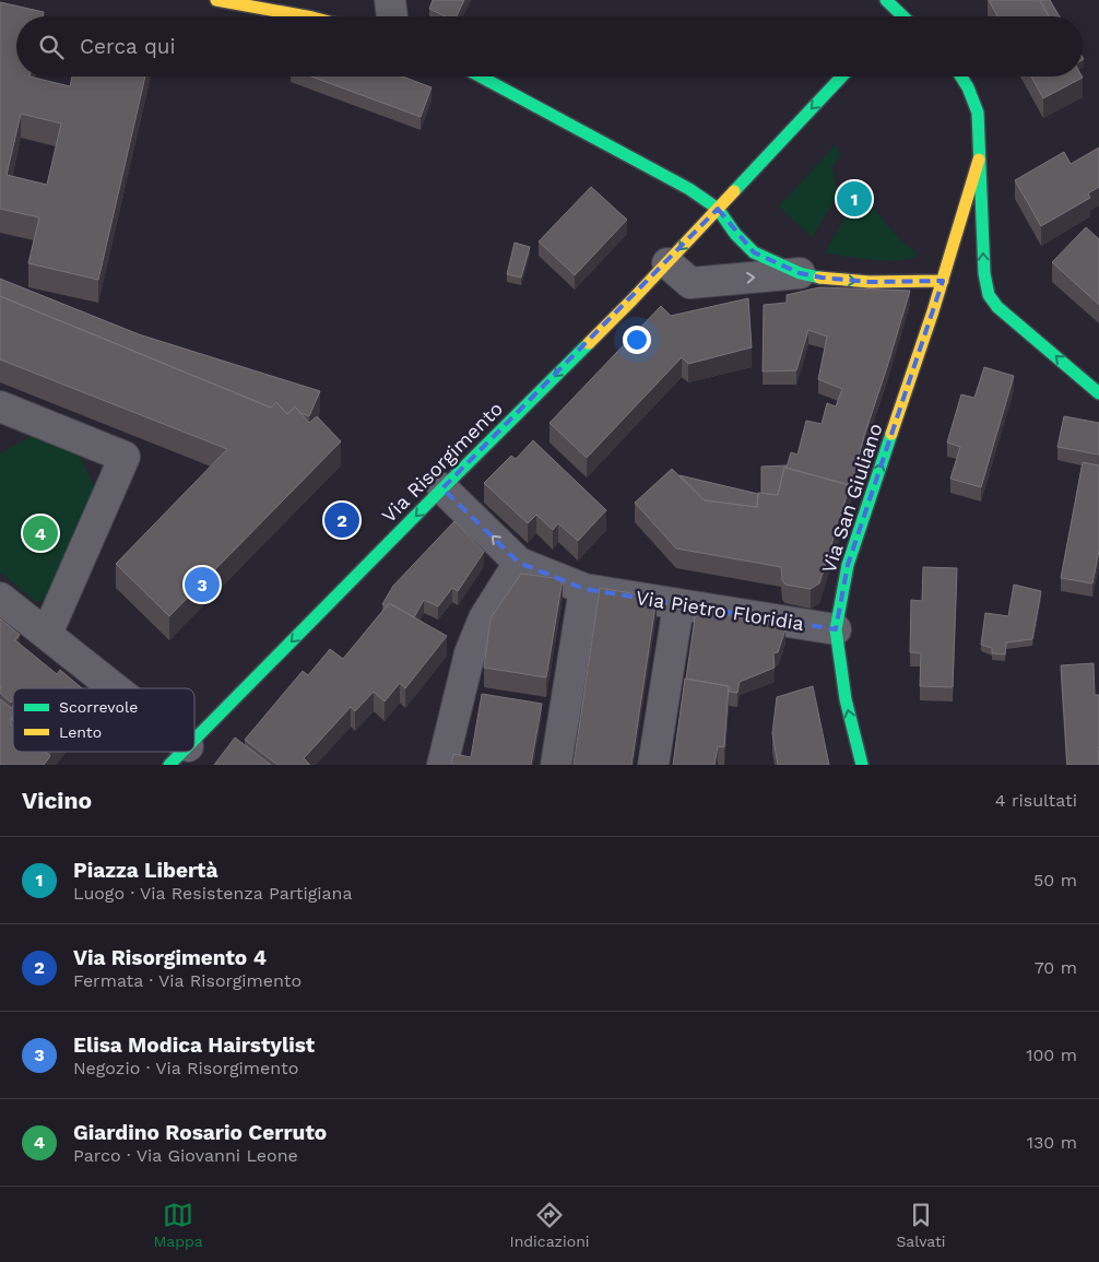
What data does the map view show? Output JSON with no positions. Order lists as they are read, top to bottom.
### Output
{
  "streets": {
    "street": ["Via Risorgimento", "Via San Giuliano", "Via Pietro Floridia"]
  },
  "crossings": [
    ["Via Risorgimento", "Via Pietro Floridia"],
    ["Via San Giuliano", "Via Pietro Floridia"]
  ],
  "one_way": ["Via Risorgimento", "Via San Giuliano"],
  "legend": ["Scorrevole", "Lento"],
  "page": {
    "search": "Cerca qui",
    "pins": [
      "1",
      "2",
      "4",
      "3"
    ],
    "heading": ["Vicino", "4 risultati"],
    "list": [
      {
        "mark": "1",
        "name": "Piazza Libertà",
        "note": "Luogo · Via Resistenza Partigiana",
        "value": "50 m"
      },
      {
        "mark": "2",
        "name": "Via Risorgimento 4",
        "note": "Fermata · Via Risorgimento",
        "value": "70 m"
      },
      {
        "mark": "3",
        "name": "Elisa Modica Hairstylist",
        "note": "Negozio · Via Risorgimento",
        "value": "100 m"
      },
      {
        "mark": "4",
        "name": "Giardino Rosario Cerruto",
        "note": "Parco · Via Giovanni Leone",
        "value": "130 m"
      }
    ],
    "nav": ["Mappa", "Indicazioni", "Salvati"]
  }
}
